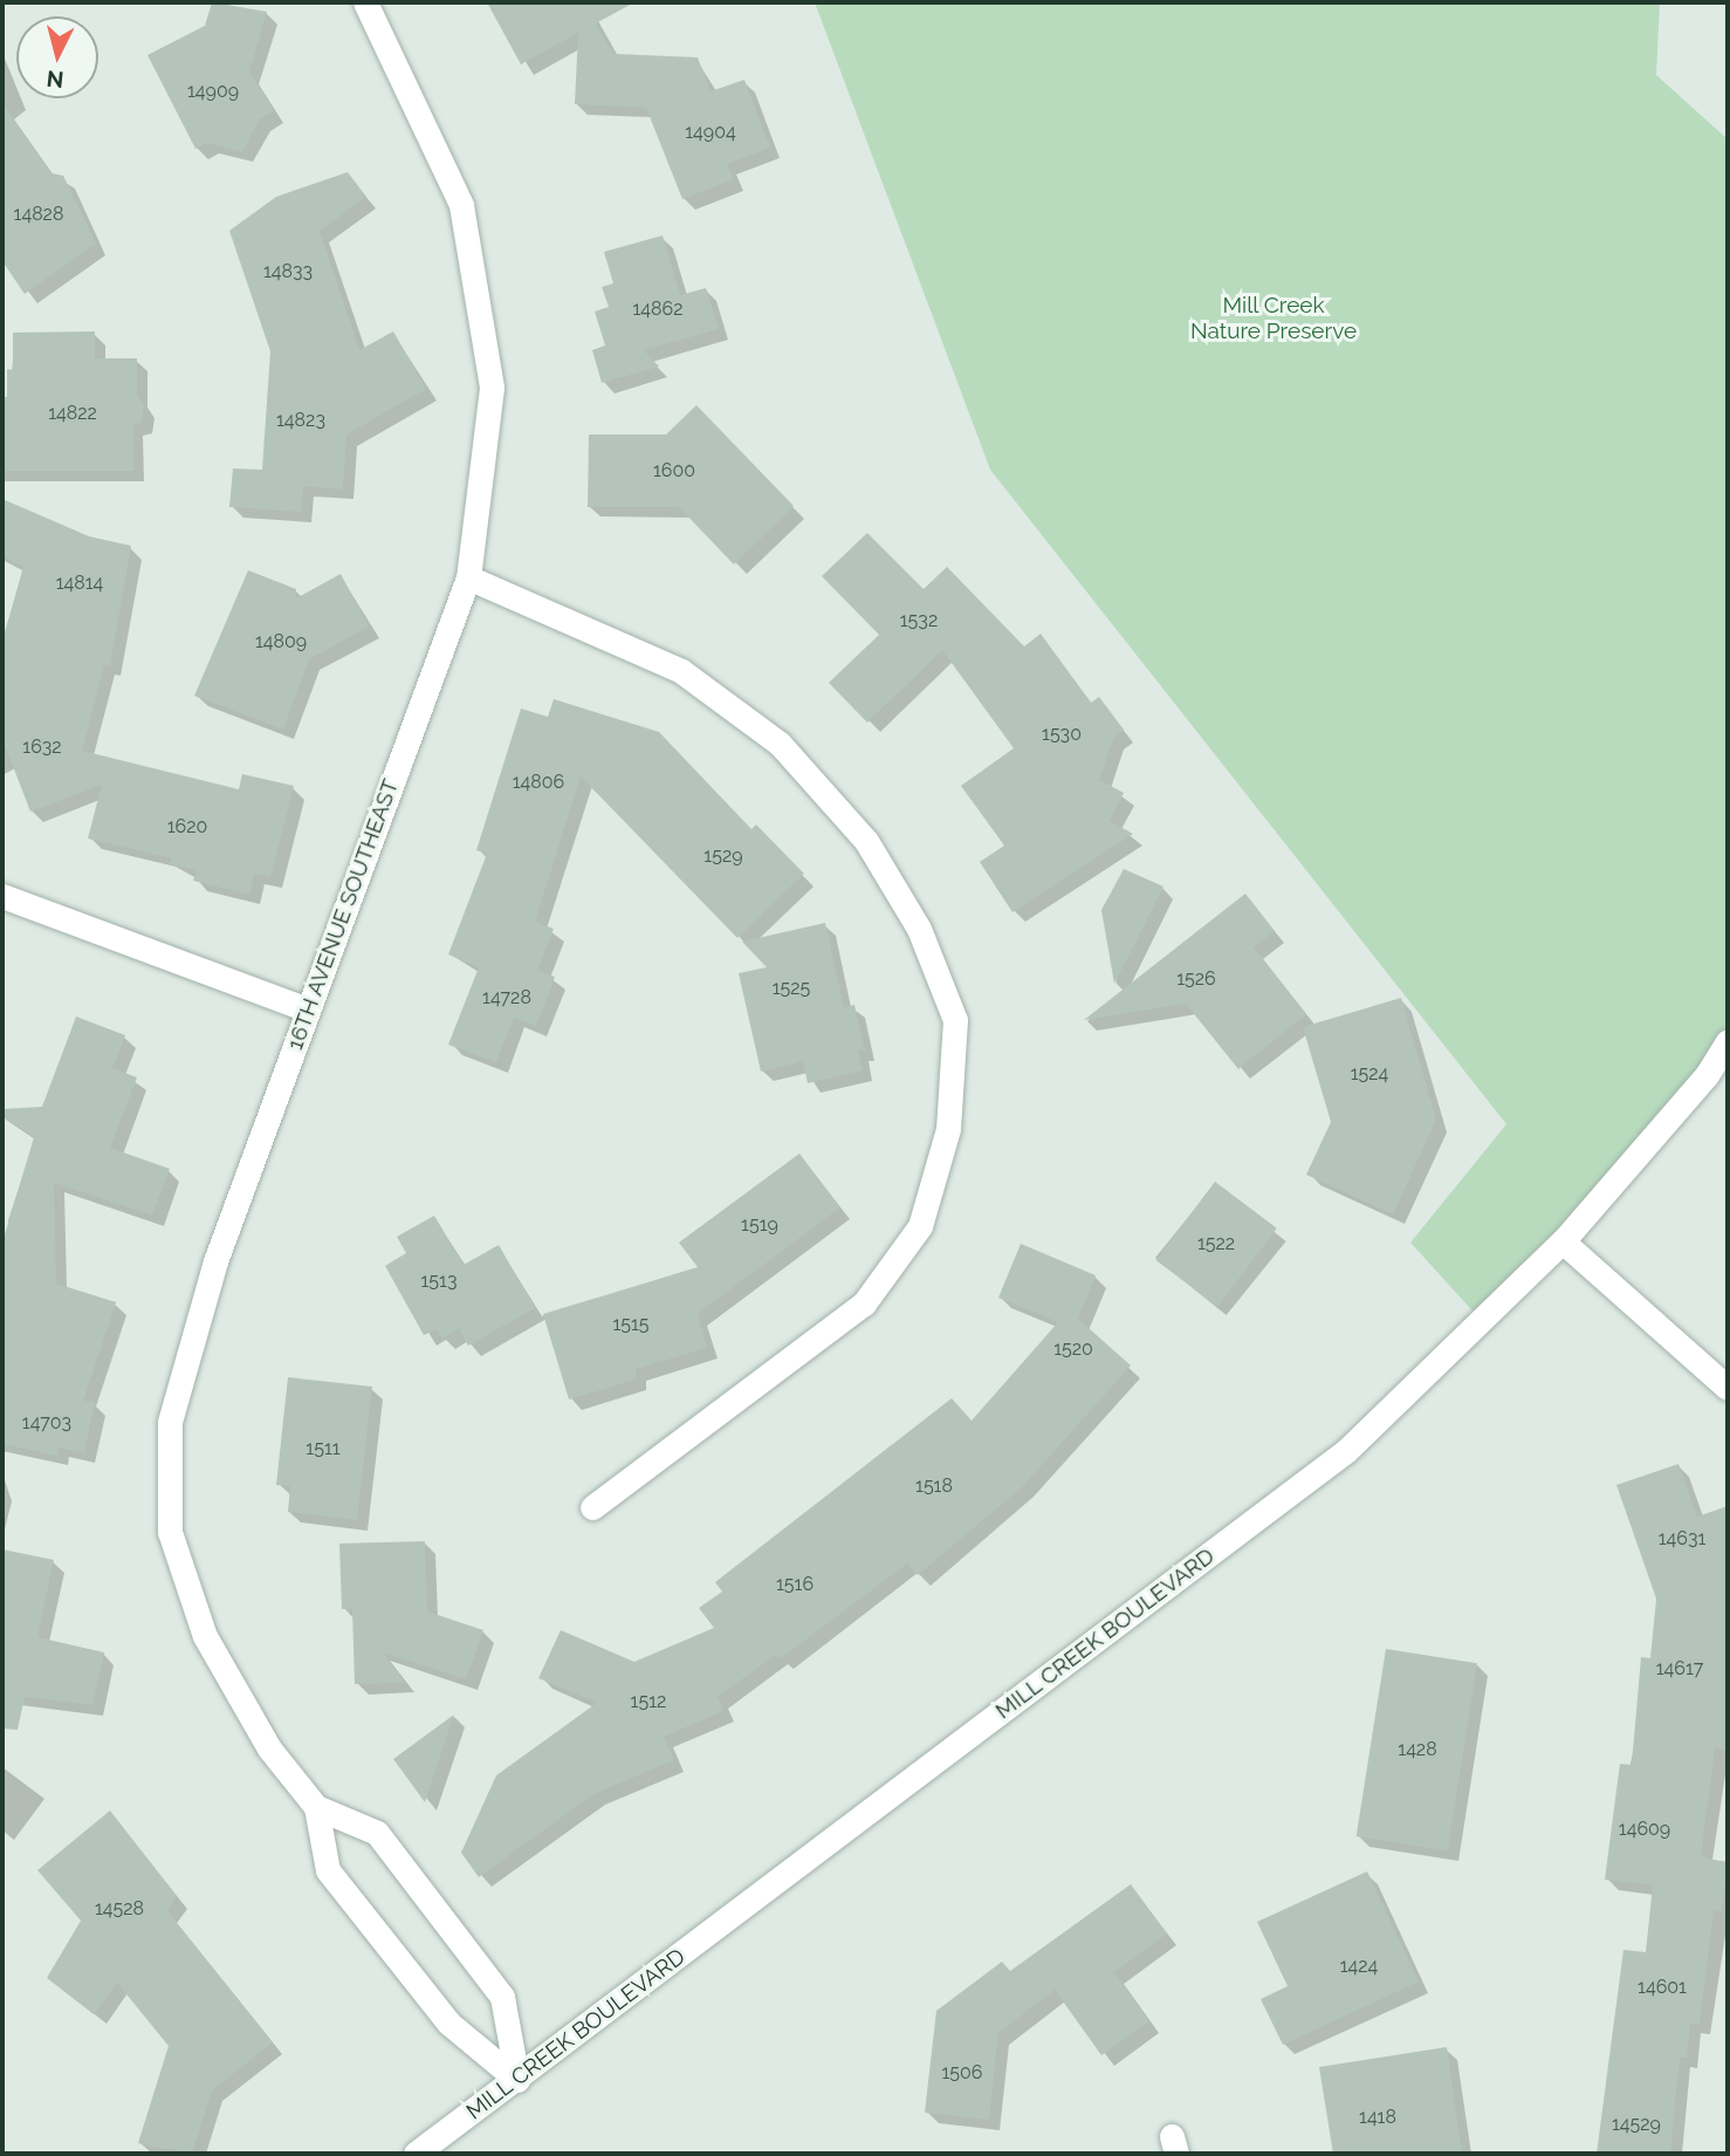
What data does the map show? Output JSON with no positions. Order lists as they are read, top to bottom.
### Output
{
  "streets": {
    "street": ["16TH AVENUE SOUTHEAST", "MILL CREEK BOULEVARD"]
  },
  "crossings": [
    ["16TH AVENUE SOUTHEAST", "MILL CREEK BOULEVARD"]
  ],
  "parks": ["Mill Creek Nature Preserve"],
  "house_numbers": [
    "14909",
    "14904",
    "14828",
    "14833",
    "14862",
    "14822",
    "14823",
    "1600",
    "14814",
    "1532",
    "14809",
    "1530",
    "1632",
    "14806",
    "1620",
    "1529",
    "1526",
    "1525",
    "14728",
    "1524",
    "1519",
    "1522",
    "1513",
    "1515",
    "1520",
    "14703",
    "1511",
    "1518",
    "14631",
    "1516",
    "14617",
    "1512",
    "1428",
    "14609",
    "14528",
    "1424",
    "14601",
    "1506",
    "1418",
    "14529"
  ],
  "north": "bottom"
}
